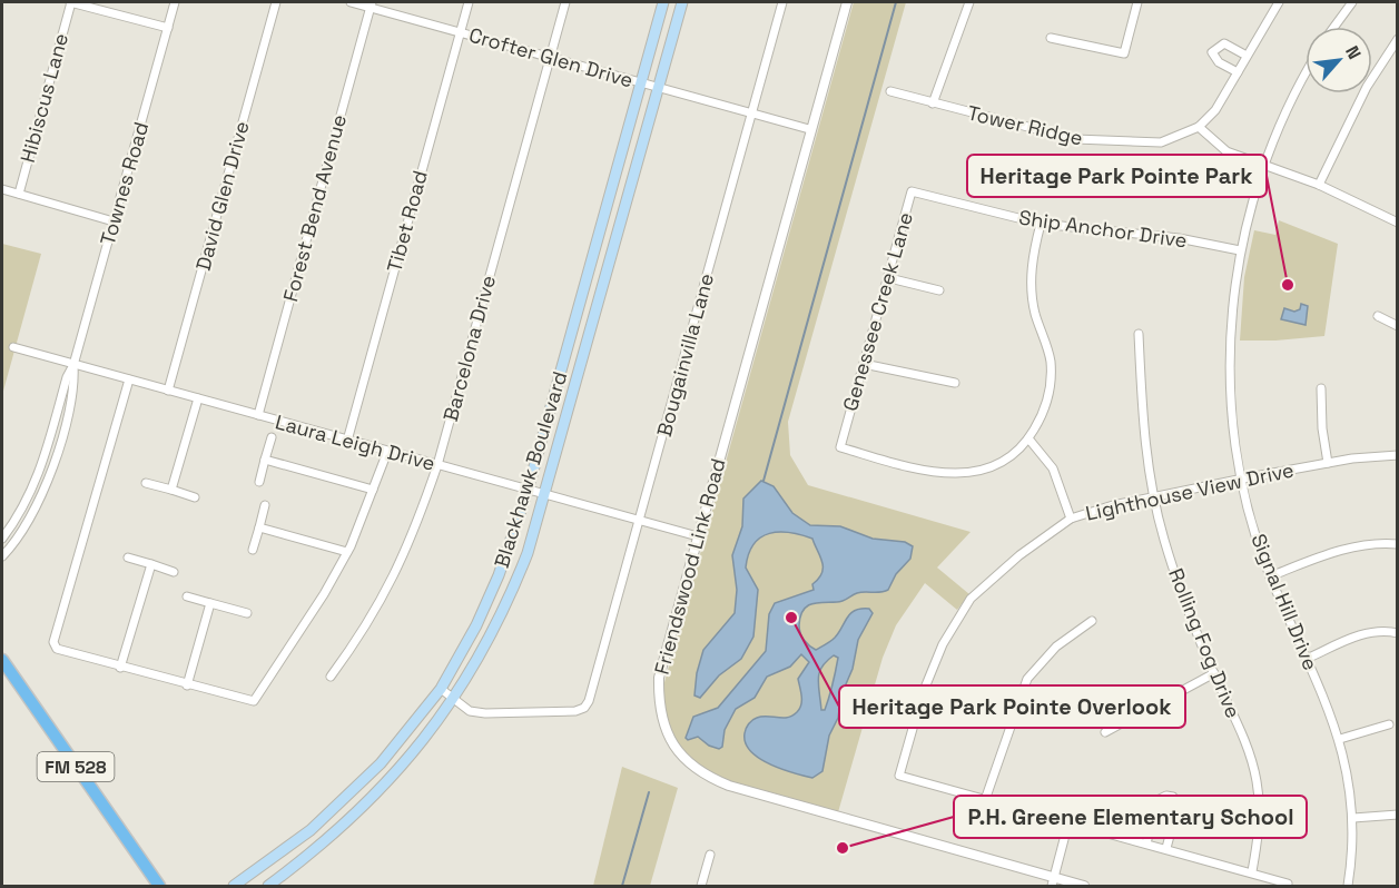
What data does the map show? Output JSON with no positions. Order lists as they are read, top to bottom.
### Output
{
  "streets": {
    "main road": ["Blackhawk Boulevard", "FM 528"],
    "street": [
      "Crofter Glen Drive",
      "Hibiscus Lane",
      "Tower Ridge",
      "Townes Road",
      "David Glen Drive",
      "Forest Bend Avenue",
      "Tibet Road",
      "Ship Anchor Drive",
      "Genessee Creek Lane",
      "Barcelona Drive",
      "Bougainvilla Lane",
      "Laura Leigh Drive",
      "Lighthouse View Drive",
      "Friendswood Link Road",
      "Signal Hill Drive",
      "Rolling Fog Drive"
    ]
  },
  "crossings": [
    ["Crofter Glen Drive", "Forest Bend Avenue"],
    ["Crofter Glen Drive", "Tibet Road"],
    ["Crofter Glen Drive", "Barcelona Drive"],
    ["Crofter Glen Drive", "Bougainvilla Lane"],
    ["Crofter Glen Drive", "Blackhawk Boulevard"],
    ["Crofter Glen Drive", "Friendswood Link Road"],
    ["Townes Road", "Laura Leigh Drive"],
    ["David Glen Drive", "Laura Leigh Drive"],
    ["Forest Bend Avenue", "Laura Leigh Drive"],
    ["Tibet Road", "Laura Leigh Drive"],
    ["Ship Anchor Drive", "Genessee Creek Lane"],
    ["Ship Anchor Drive", "Signal Hill Drive"],
    ["Barcelona Drive", "Laura Leigh Drive"],
    ["Bougainvilla Lane", "Laura Leigh Drive"],
    ["Bougainvilla Lane", "Blackhawk Boulevard"],
    ["Laura Leigh Drive", "Blackhawk Boulevard"],
    ["Laura Leigh Drive", "Friendswood Link Road"],
    ["Lighthouse View Drive", "Signal Hill Drive"],
    ["Lighthouse View Drive", "Rolling Fog Drive"]
  ],
  "places": ["Heritage Park Pointe Park", "Heritage Park Pointe Overlook", "P.H. Greene Elementary School"],
  "north": "top right"
}
